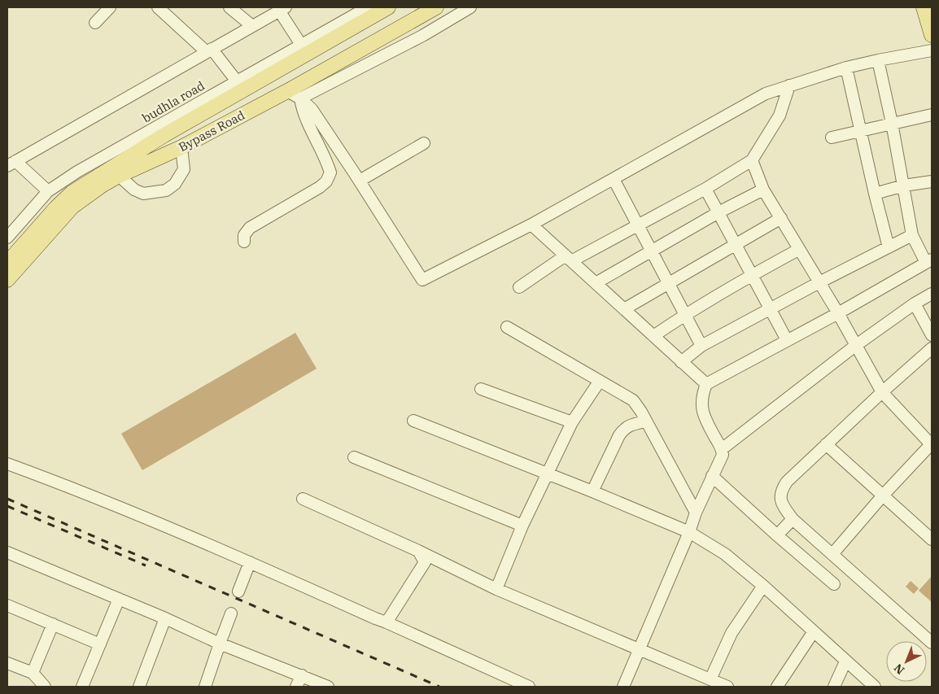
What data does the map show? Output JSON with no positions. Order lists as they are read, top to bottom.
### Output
{
  "streets": {
    "main road": ["Bypass Road"],
    "street": ["budhla road"]
  },
  "north": "bottom left"
}
